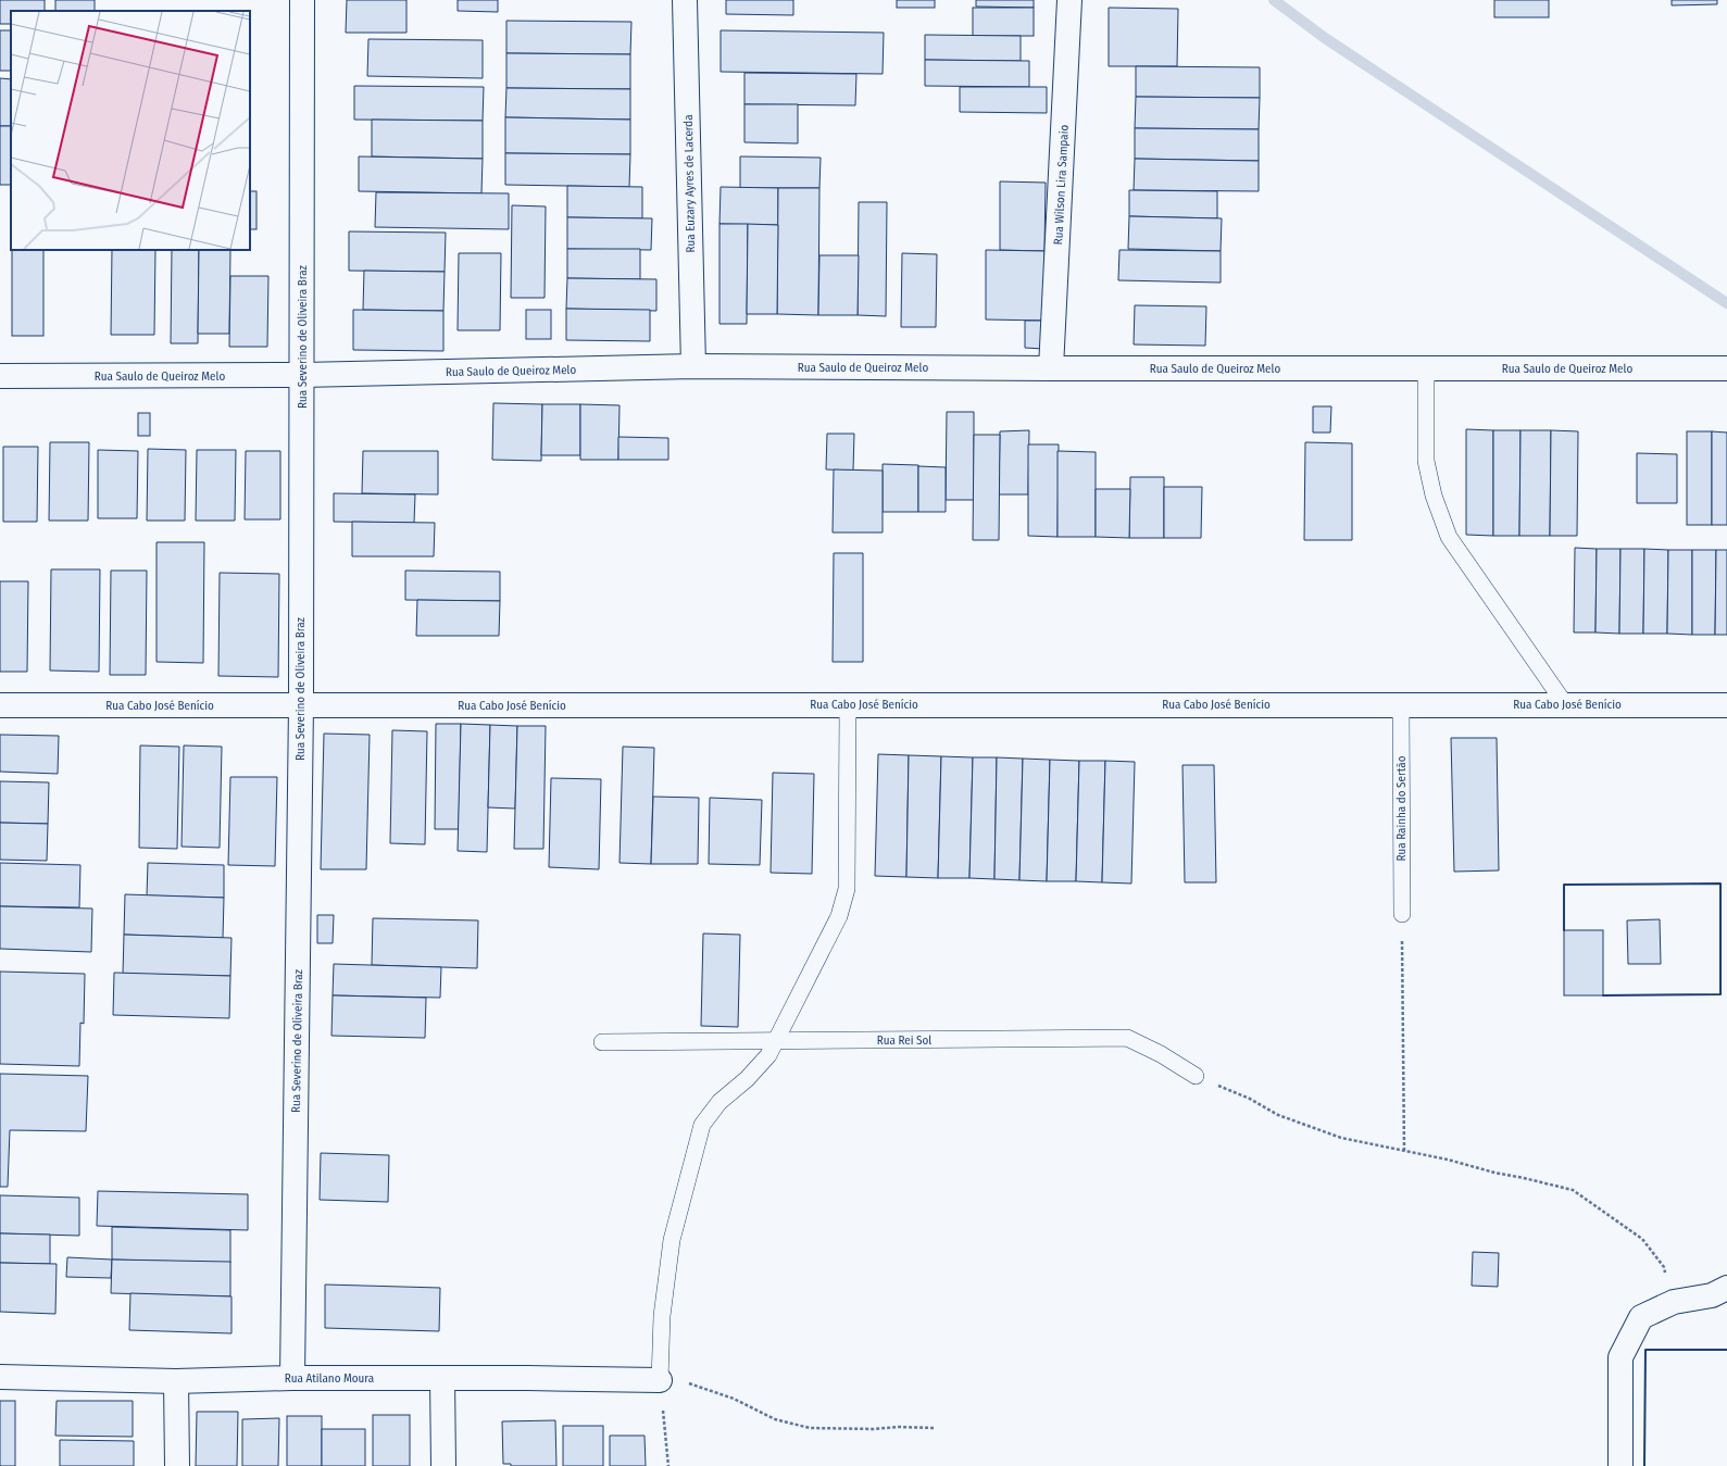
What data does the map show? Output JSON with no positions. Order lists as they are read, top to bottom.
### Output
{
  "streets": {
    "street": [
      "Rua Euzary Ayres de Lacerda",
      "Rua Wilson Lira Sampaio",
      "Rua Severino de Oliveira Braz",
      "Rua Saulo de Queiroz Melo",
      "Rua Cabo José Benício",
      "Rua Atilano Moura"
    ],
    "lane": ["Rua Rainha do Sertão", "Rua Rei Sol"]
  },
  "crossings": [
    ["Rua Euzary Ayres de Lacerda", "Rua Saulo de Queiroz Melo"],
    ["Rua Wilson Lira Sampaio", "Rua Saulo de Queiroz Melo"],
    ["Rua Severino de Oliveira Braz", "Rua Saulo de Queiroz Melo"],
    ["Rua Severino de Oliveira Braz", "Rua Cabo José Benício"],
    ["Rua Severino de Oliveira Braz", "Rua Atilano Moura"],
    ["Rua Cabo José Benício", "Rua Rainha do Sertão"]
  ]
}
